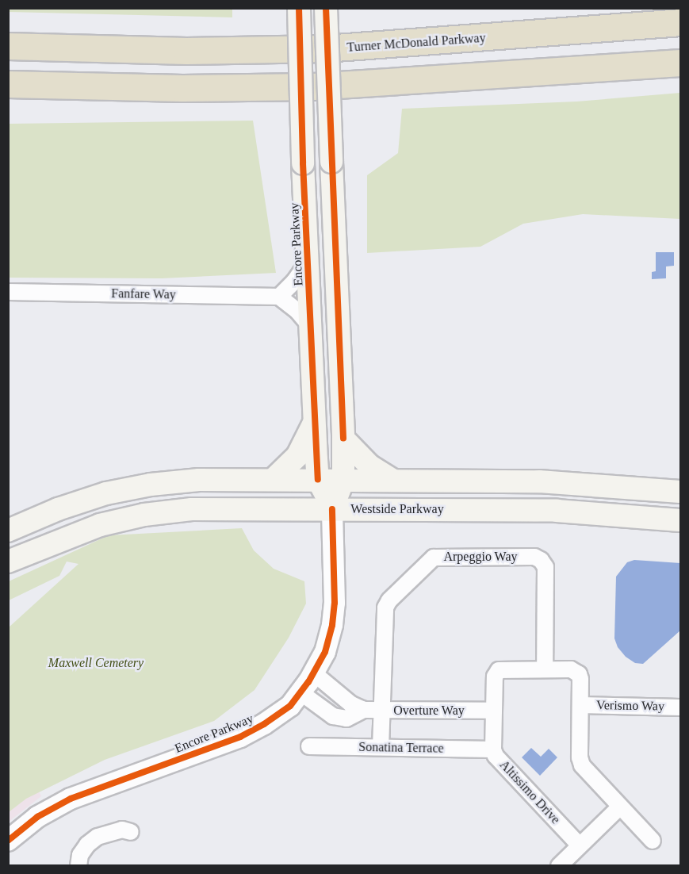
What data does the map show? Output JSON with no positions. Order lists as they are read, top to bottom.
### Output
{
  "streets": {
    "highway": ["Turner McDonald Parkway"],
    "main road": ["Encore Parkway", "Westside Parkway"],
    "street": [
      "Fanfare Way",
      "Arpeggio Way",
      "Verismo Way",
      "Overture Way",
      "Sonatina Terrace",
      "Altissimo Drive"
    ]
  },
  "crossings": [
    ["Encore Parkway", "Westside Parkway"],
    ["Encore Parkway", "Overture Way"],
    ["Arpeggio Way", "Overture Way"],
    ["Arpeggio Way", "Sonatina Terrace"],
    ["Arpeggio Way", "Altissimo Drive"],
    ["Verismo Way", "Altissimo Drive"],
    ["Overture Way", "Altissimo Drive"],
    ["Sonatina Terrace", "Altissimo Drive"]
  ],
  "parks": ["Maxwell Cemetery"]
}
